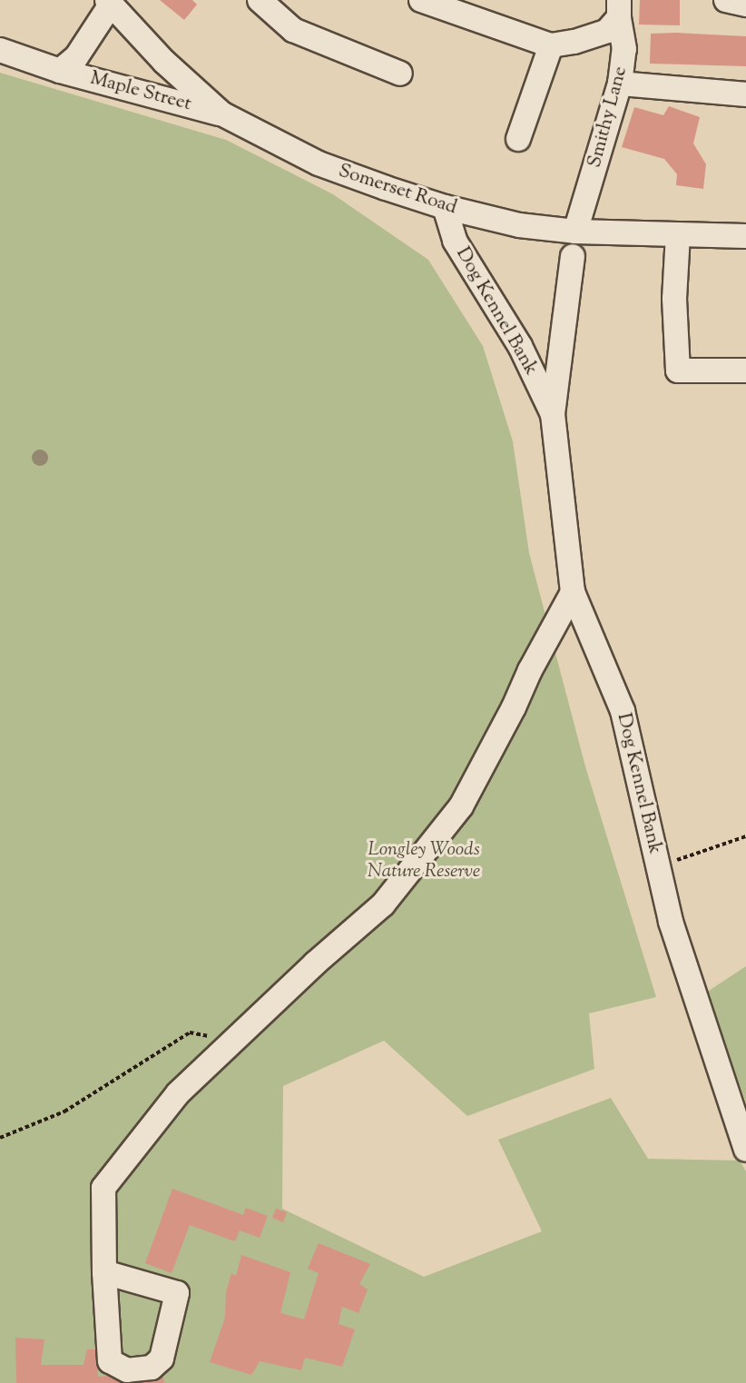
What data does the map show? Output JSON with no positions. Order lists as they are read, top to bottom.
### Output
{
  "streets": {
    "street": [
      "Maple Street",
      "Smithy Lane",
      "Somerset Road",
      "Dog Kennel Bank"
    ]
  },
  "crossings": [
    ["Maple Street", "Somerset Road"],
    ["Smithy Lane", "Somerset Road"],
    ["Somerset Road", "Dog Kennel Bank"]
  ],
  "parks": ["Longley Woods Nature Reserve"]
}
